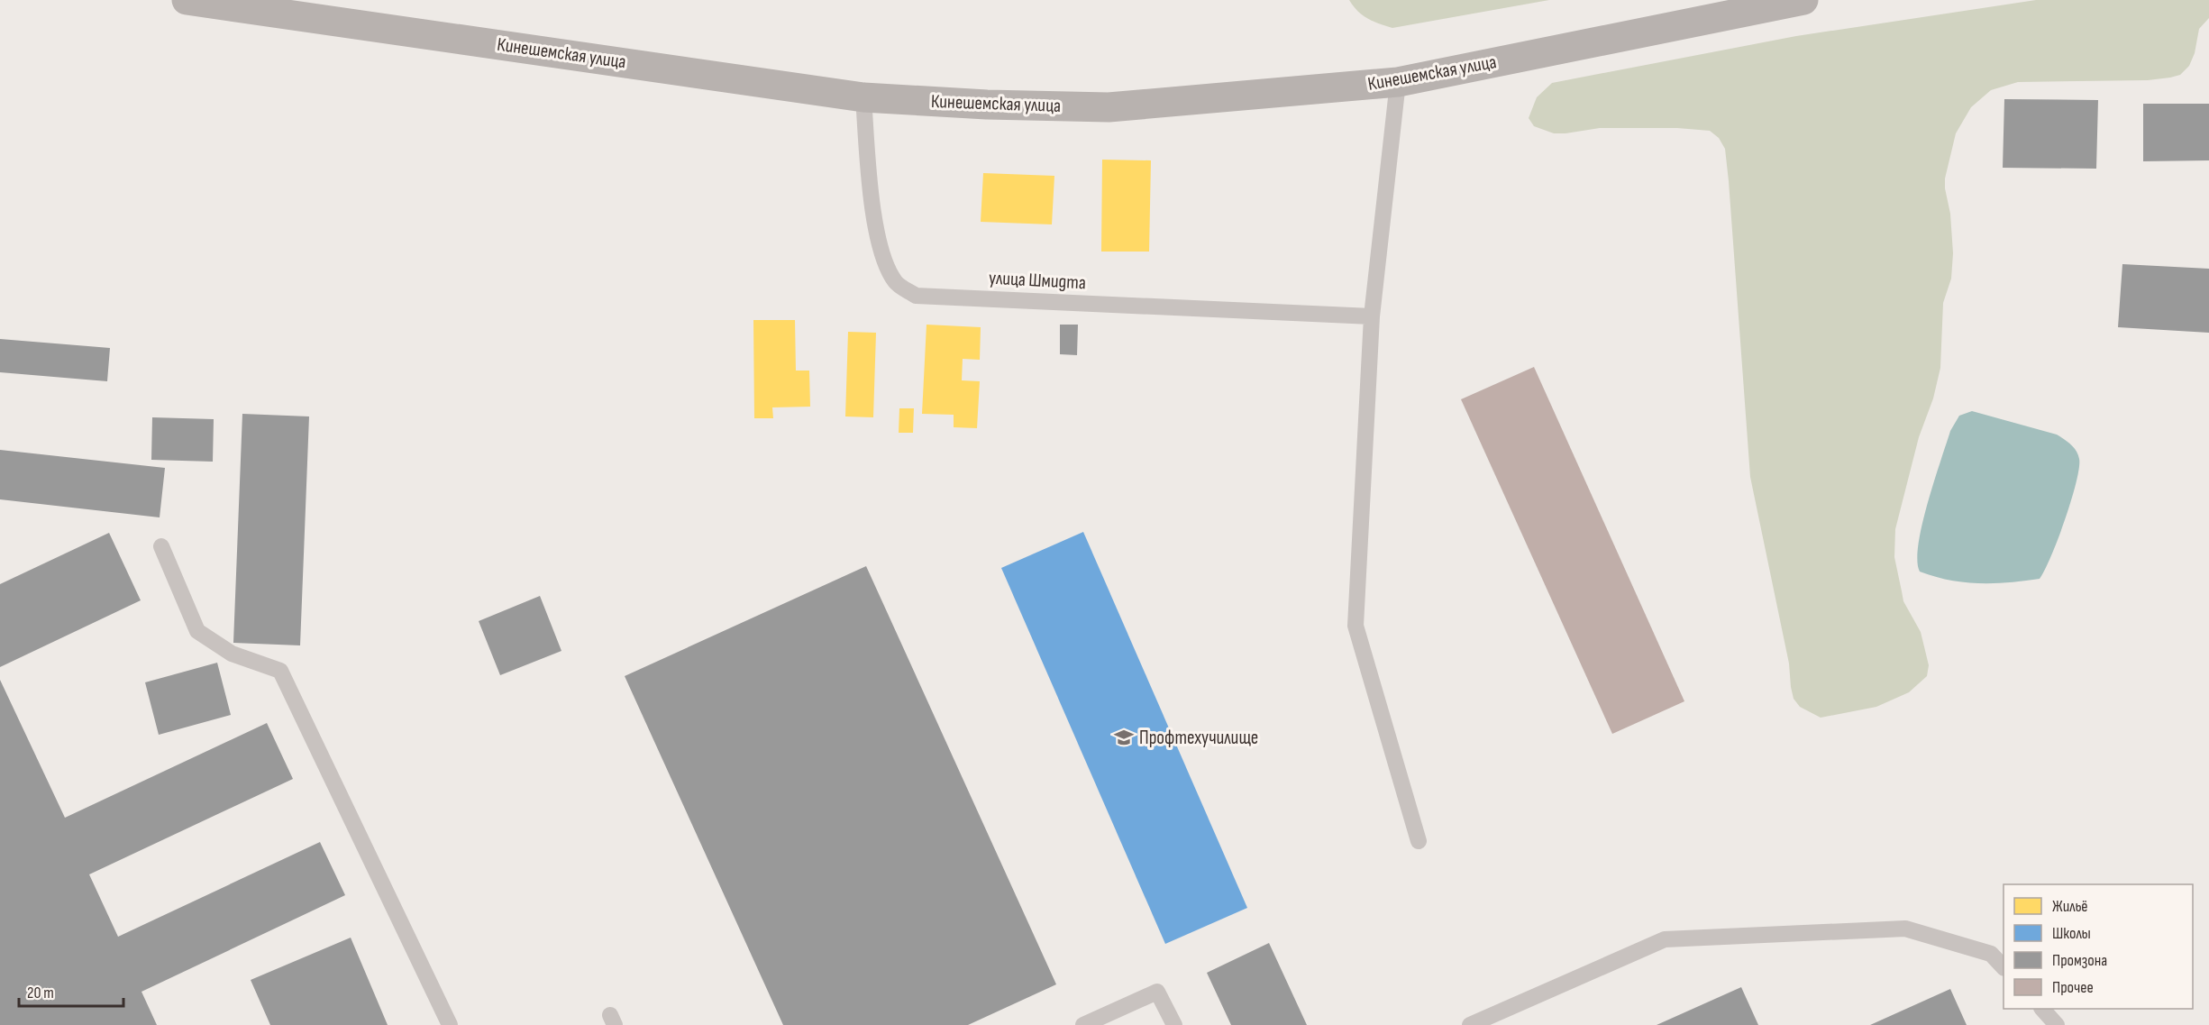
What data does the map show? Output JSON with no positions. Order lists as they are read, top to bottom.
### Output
{
  "streets": {
    "street": ["Кинешемская улица"],
    "lane": ["улица Шмидта"]
  },
  "crossings": [
    ["Кинешемская улица", "улица Шмидта"]
  ],
  "places": {
    "school or university": ["Профтехучилище"]
  },
  "legend": [
    "Жильё",
    "Школы",
    "Промзона",
    "Прочее"
  ],
  "scale_bar": "20 m"
}
